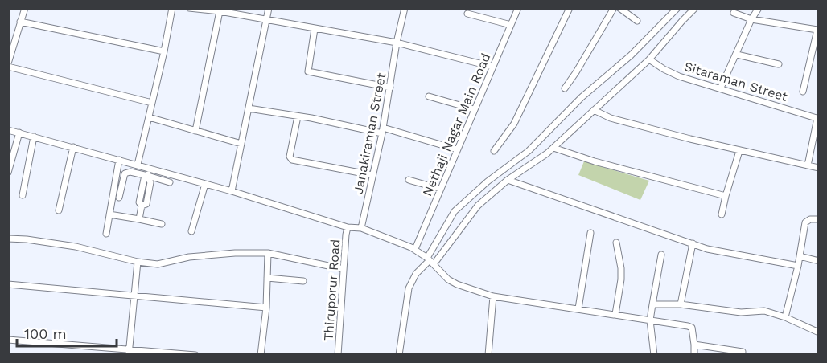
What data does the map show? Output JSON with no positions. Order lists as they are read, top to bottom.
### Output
{
  "streets": {
    "street": [
      "Sitaraman Street",
      "Nethaji Nagar Main Road",
      "Janakiraman Street",
      "Thiruporur Road"
    ]
  },
  "scale_bar": "100 m"
}
